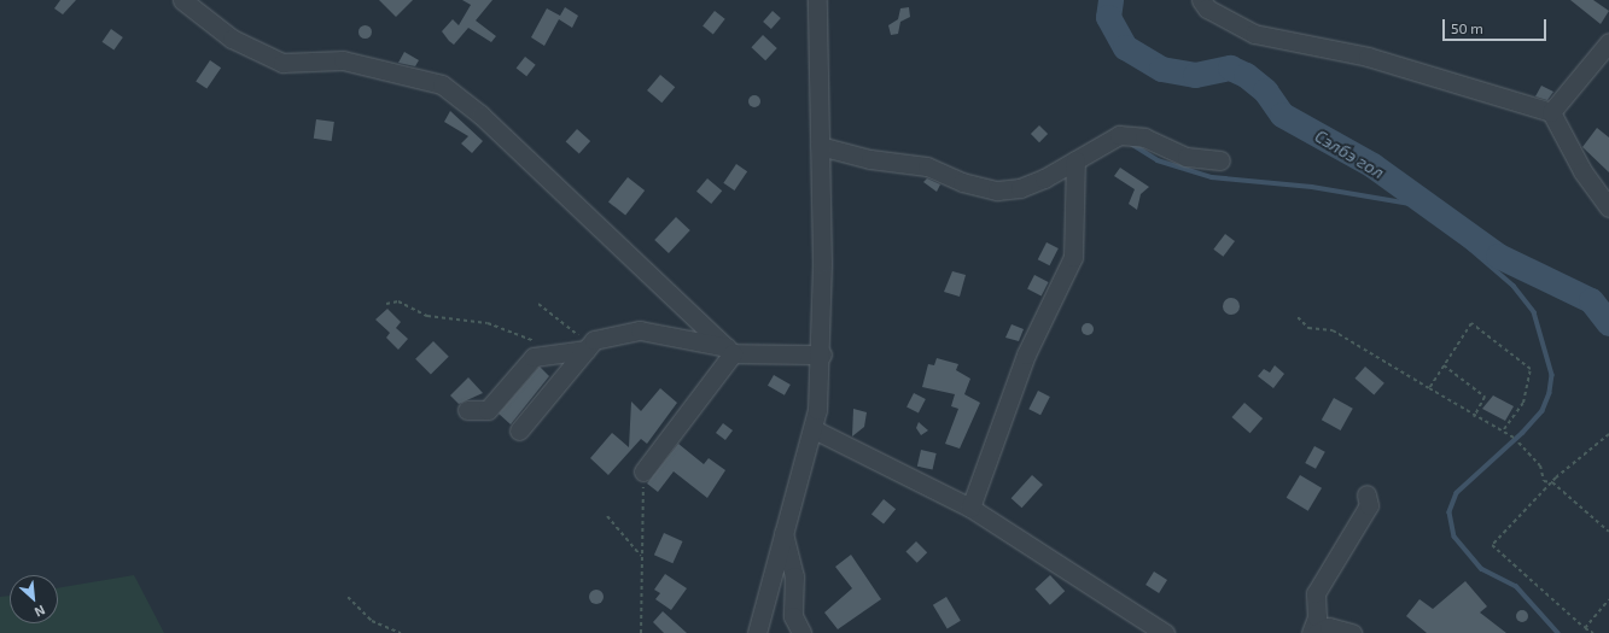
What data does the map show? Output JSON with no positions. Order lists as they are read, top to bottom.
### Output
{
  "water": ["Сэлбэ гол"],
  "scale_bar": "50 m",
  "north": "bottom right"
}
